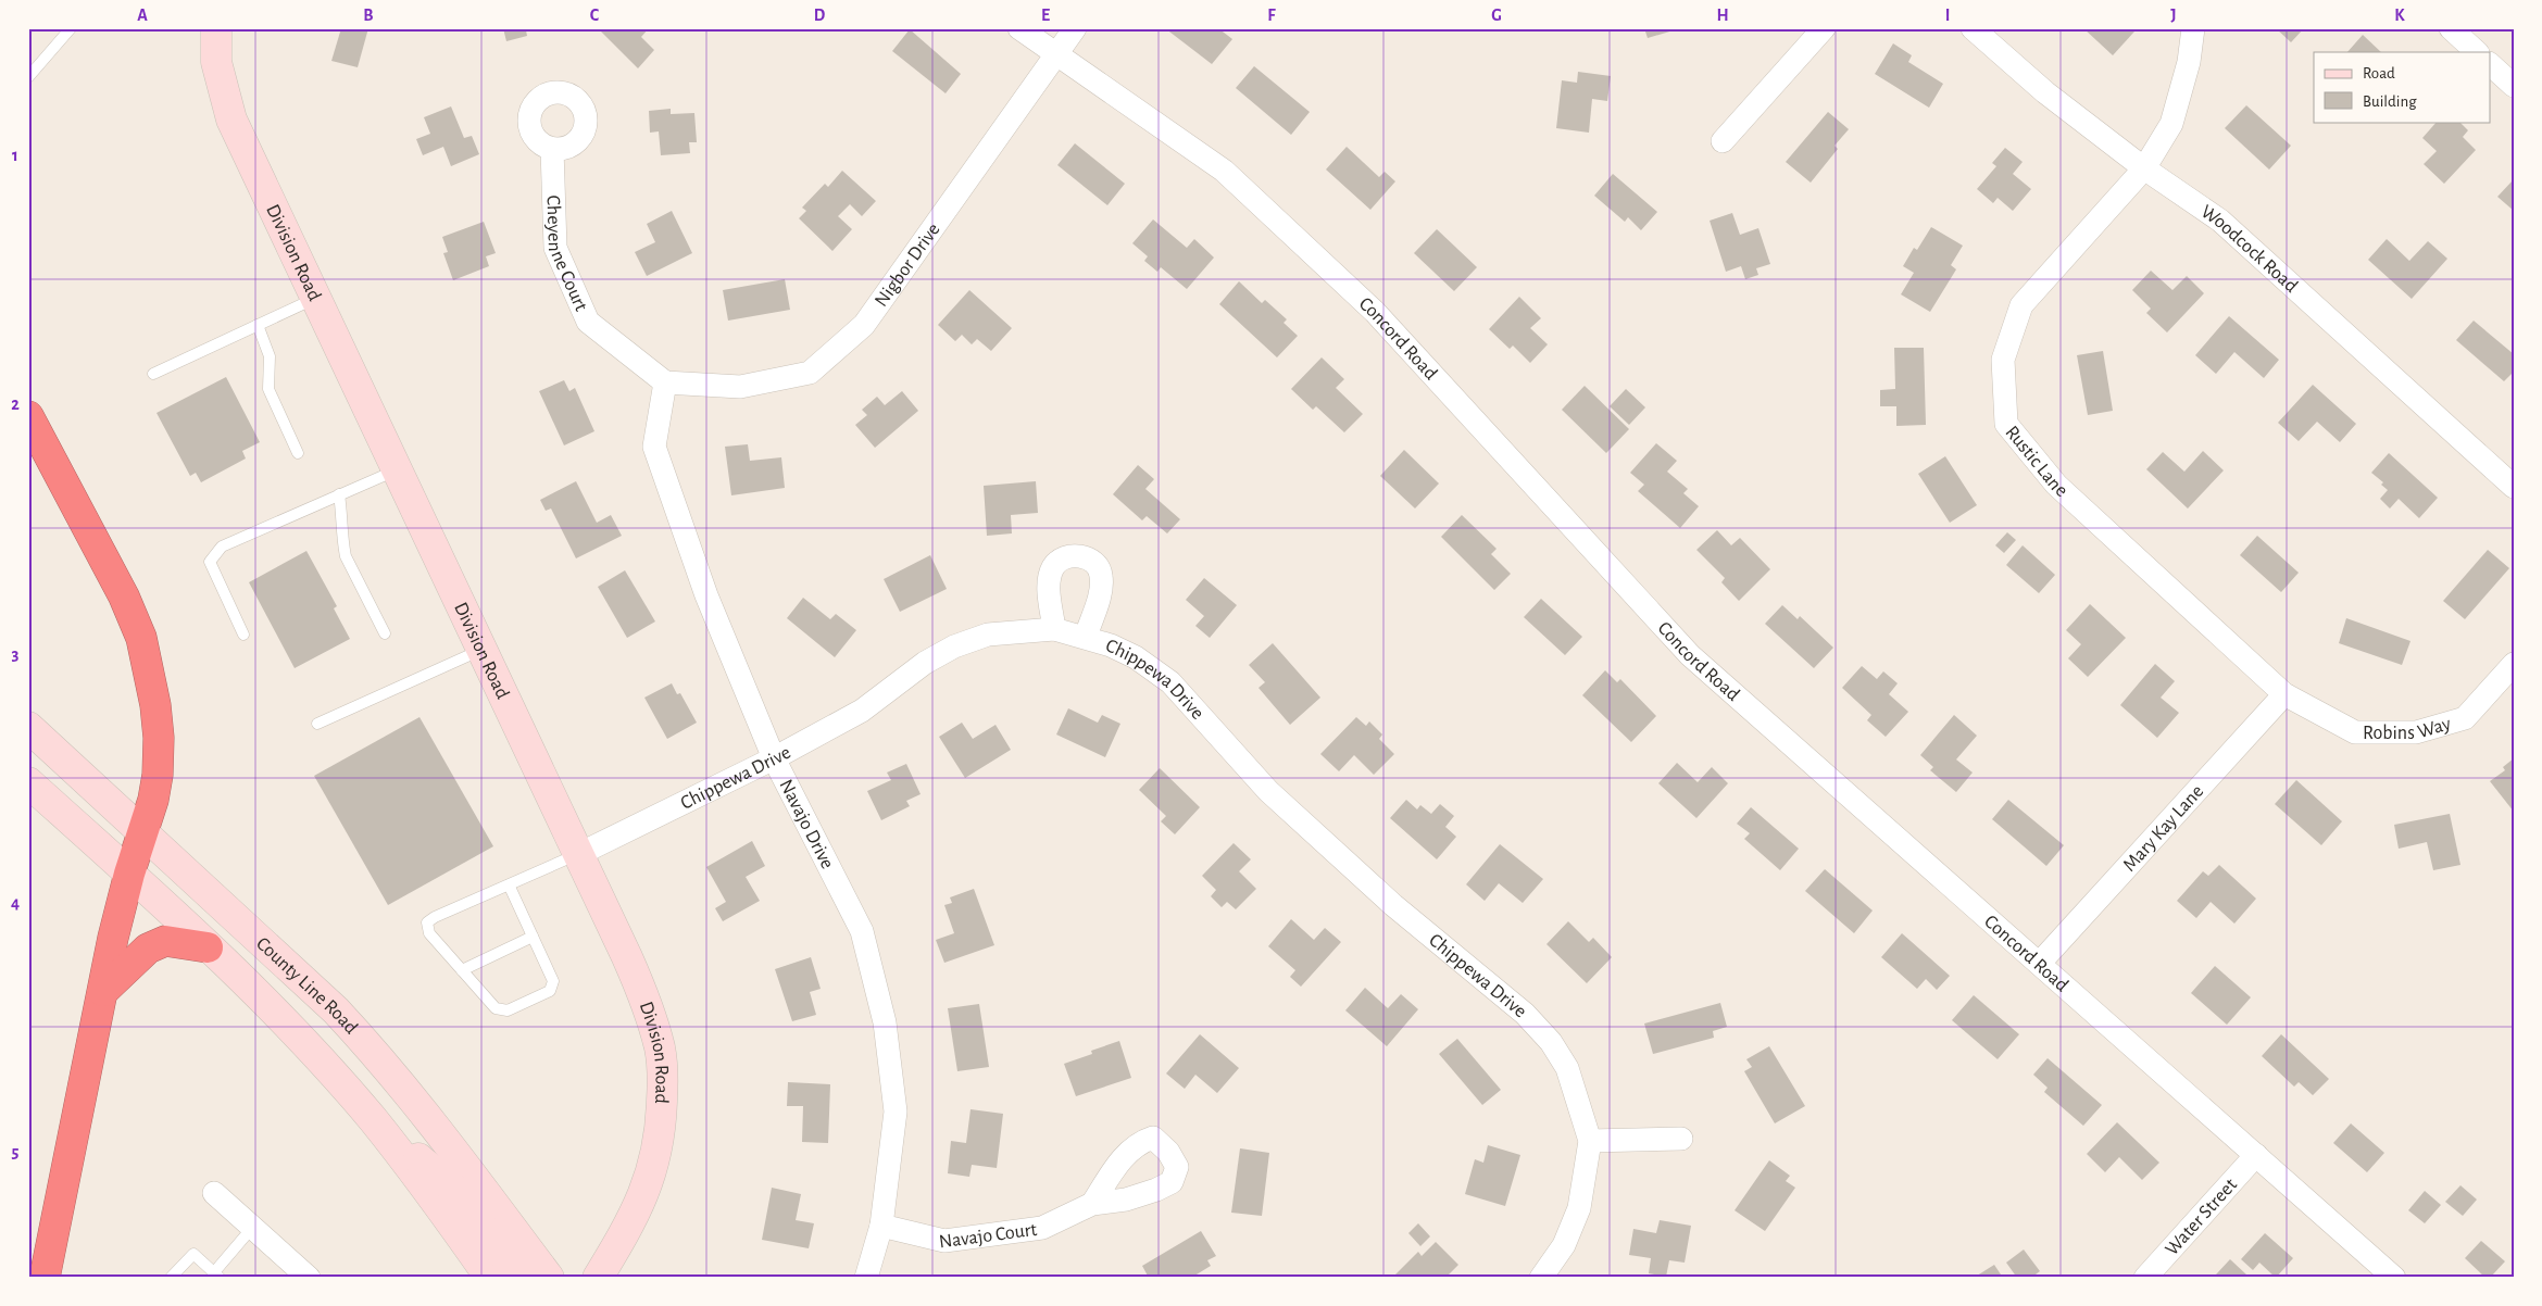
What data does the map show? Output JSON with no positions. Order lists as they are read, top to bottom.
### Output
{
  "streets": {
    "main road": ["Division Road", "County Line Road"],
    "street": [
      "Woodcock Road",
      "Cheyenne Court",
      "Nigbor Drive",
      "Concord Road",
      "Rustic Lane",
      "Chippewa Drive",
      "Robins Way",
      "Navajo Drive",
      "Mary Kay Lane",
      "Water Street",
      "Navajo Court"
    ]
  },
  "crossings": [
    ["Woodcock Road", "Rustic Lane"],
    ["Cheyenne Court", "Nigbor Drive"],
    ["Cheyenne Court", "Navajo Drive"],
    ["Division Road", "Chippewa Drive"],
    ["Nigbor Drive", "Concord Road"],
    ["Nigbor Drive", "Navajo Drive"],
    ["Concord Road", "Mary Kay Lane"],
    ["Concord Road", "Water Street"],
    ["Rustic Lane", "Robins Way"],
    ["Rustic Lane", "Mary Kay Lane"],
    ["Chippewa Drive", "Navajo Drive"],
    ["Robins Way", "Mary Kay Lane"],
    ["Navajo Drive", "Navajo Court"]
  ],
  "legend": ["Road", "Building"],
  "grid": {
    "columns": [
      "A",
      "B",
      "C",
      "D",
      "E",
      "F",
      "G",
      "H",
      "I",
      "J",
      "K"
    ],
    "rows": [
      "1",
      "2",
      "3",
      "4",
      "5"
    ]
  }
}
